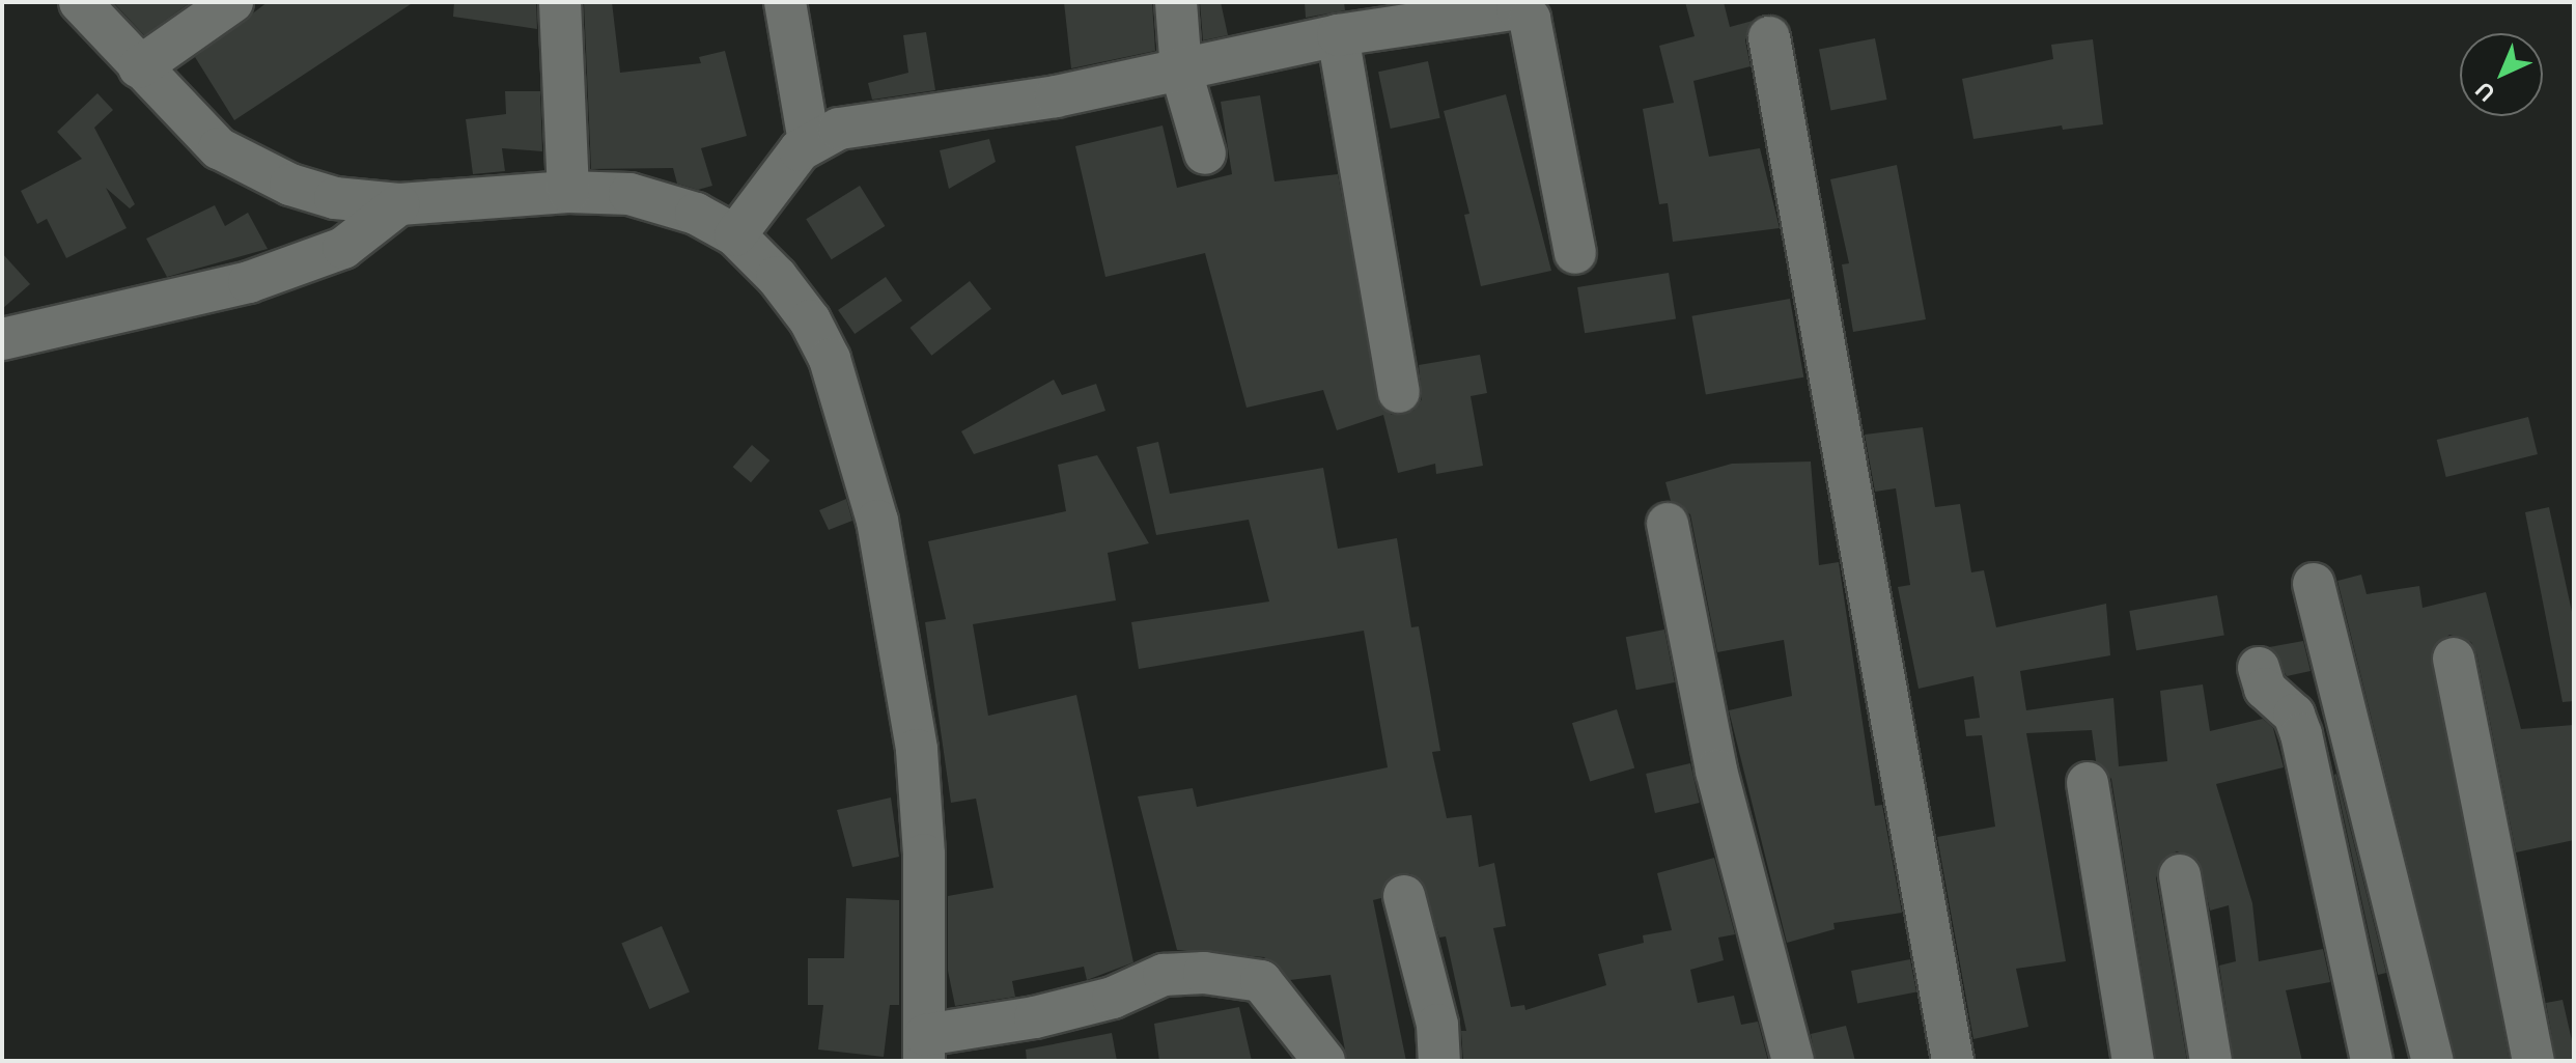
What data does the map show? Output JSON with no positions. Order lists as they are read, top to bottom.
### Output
{
  "north": "bottom left"
}
